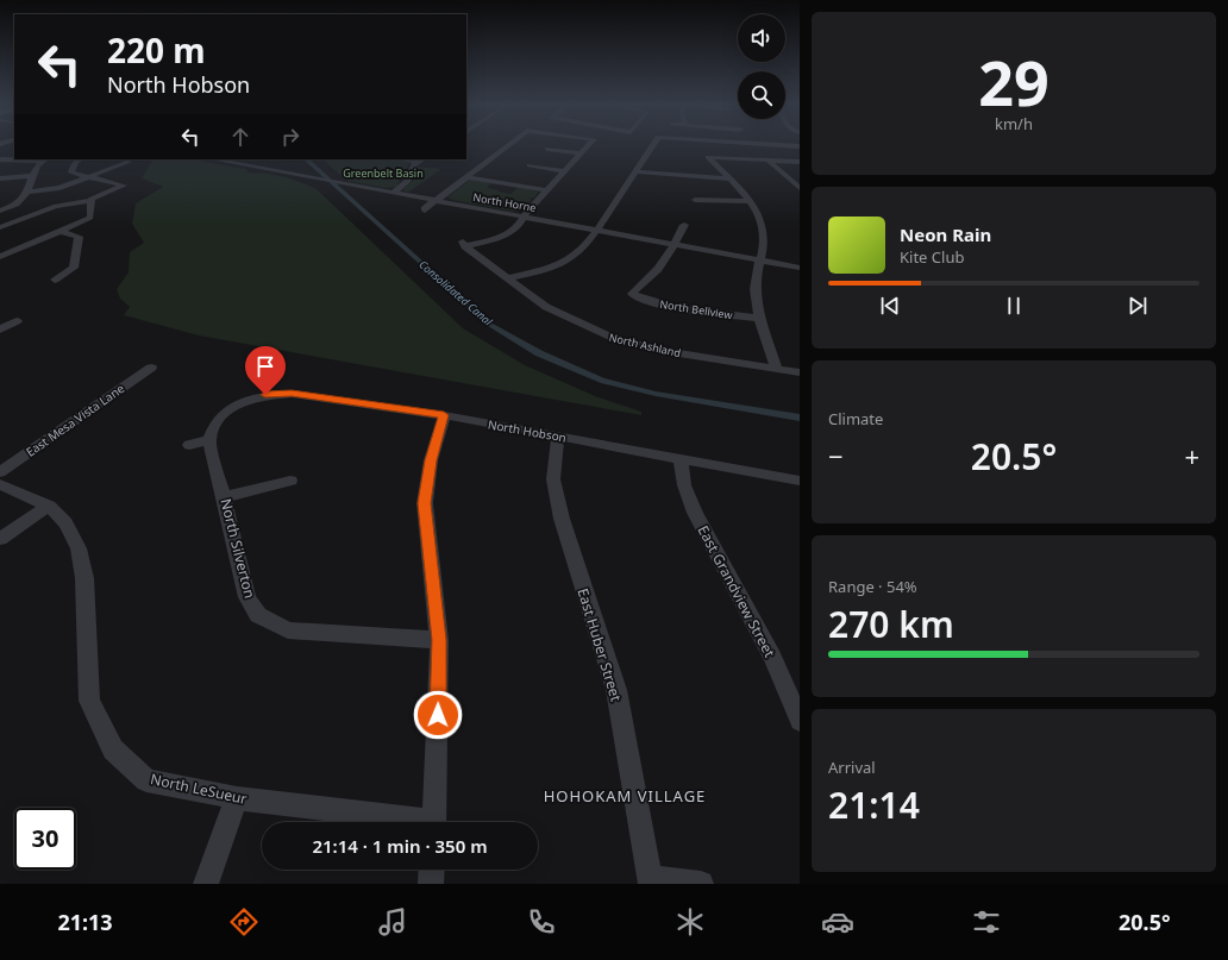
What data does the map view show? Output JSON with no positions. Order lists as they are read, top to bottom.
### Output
{
  "streets": {
    "street": [
      "North Horne",
      "North Bellview",
      "North Ashland",
      "East Mesa Vista Lane",
      "North Hobson",
      "North Silverton",
      "East Grandview Street",
      "East Huber Street",
      "North LeSueur"
    ]
  },
  "crossings": [
    ["North Horne", "North Bellview"],
    ["North Horne", "North Ashland"],
    ["North Hobson", "North Silverton"],
    ["North Hobson", "East Grandview Street"],
    ["North Hobson", "East Huber Street"]
  ],
  "districts": ["HOHOKAM VILLAGE"],
  "water": ["Consolidated Canal"],
  "parks": ["Greenbelt Basin"],
  "page": {
    "tile": [
      ["29", "km/h"],
      "Climate",
      ["Range · 54%", "270 km"],
      ["Arrival", "21:14"]
    ],
    "turn": ["220 m", "North Hobson"],
    "song": ["Neon Rain", "Kite Club"],
    "heat": ["−", "20.5°", "+"],
    "limit": "30",
    "trip": "21:14 · 1 min · 350 m",
    "tabs": ["21:13", "20.5°"]
  }
}
